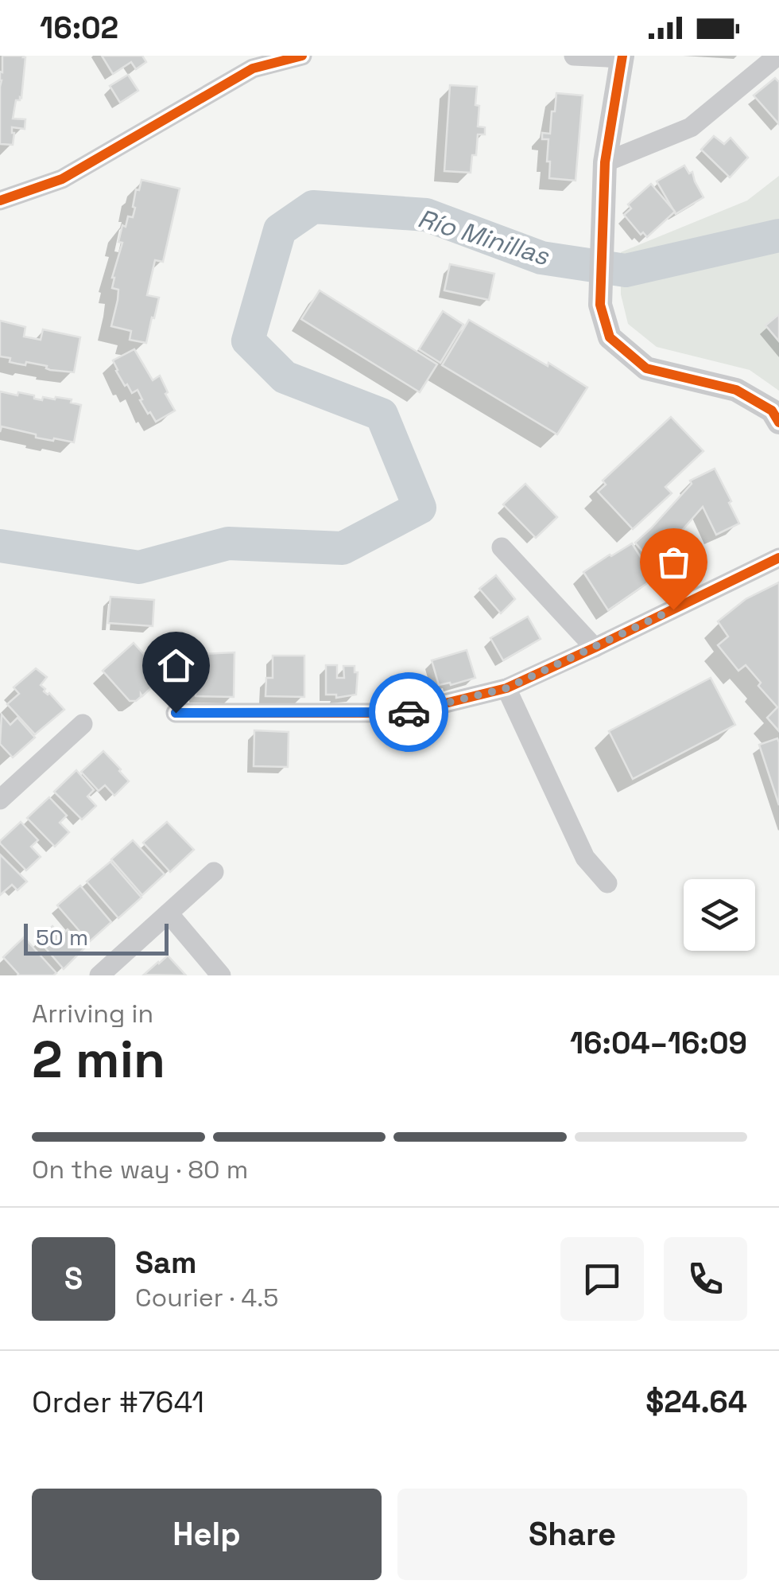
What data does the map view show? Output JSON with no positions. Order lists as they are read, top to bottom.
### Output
{
  "water": ["Río Minillas"],
  "scale_bar": "50 m",
  "page": {
    "status": "16:02",
    "scale": "50 m",
    "heading": ["2 min", "Arriving in", "16:04–16:09"],
    "panel": [
      "Sam",
      "Courier · 4.5",
      "Order #7641",
      "$24.64"
    ],
    "bar": "On the way · 80 m",
    "round": "S",
    "buttons": ["Help", "Share"]
  }
}
